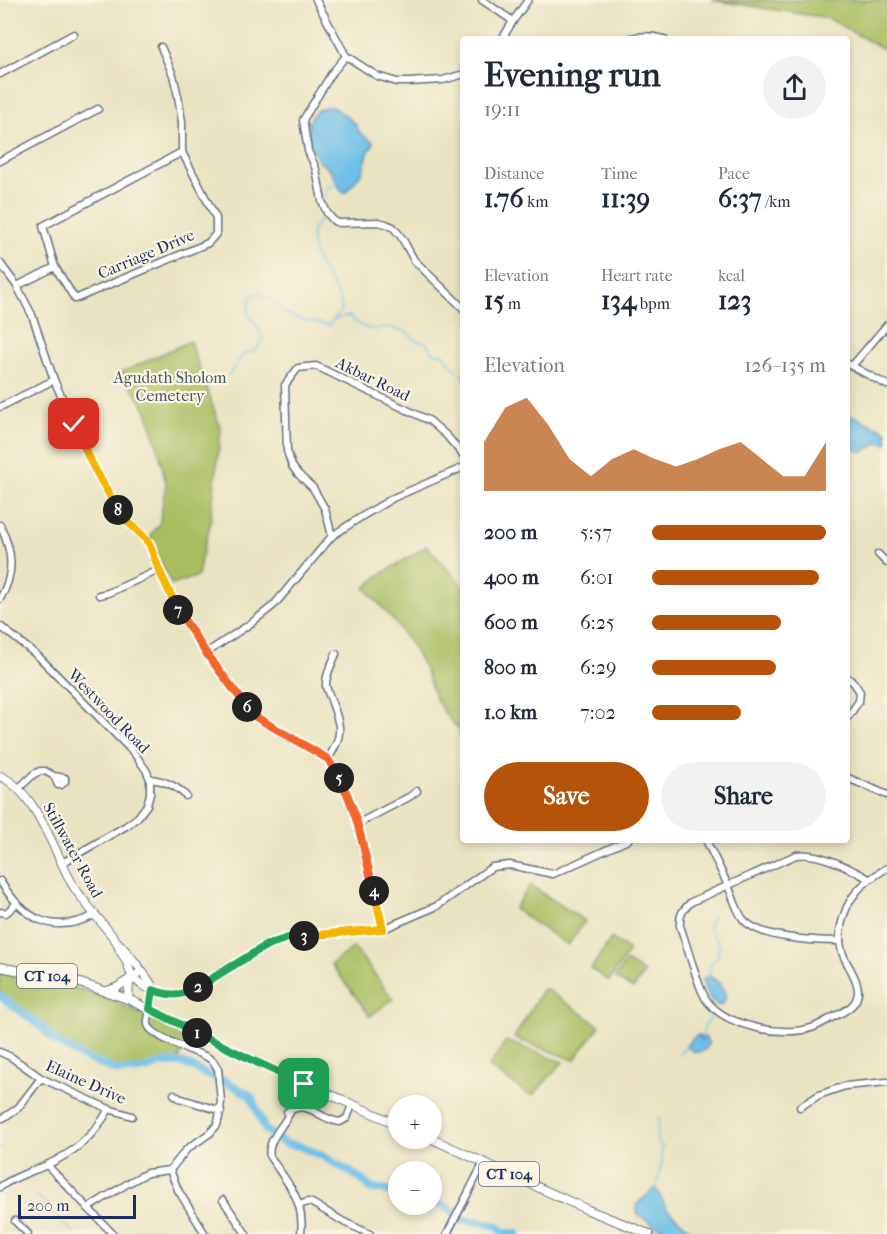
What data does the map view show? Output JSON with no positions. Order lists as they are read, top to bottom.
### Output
{
  "streets": {
    "main road": ["Stillwater Road", "CT 104"],
    "street": [
      "Carriage Drive",
      "Akbar Road",
      "Westwood Road",
      "Elaine Drive"
    ]
  },
  "crossings": [
    ["Westwood Road", "Stillwater Road"]
  ],
  "parks": ["Agudath Sholom Cemetery"],
  "scale_bar": "200 m",
  "page": {
    "heading": ["Evening run", "19:11"],
    "stats": [
      ["Distance", "1.76 km"],
      ["Time", "11:39"],
      ["Pace", "6:37 /km"],
      ["Elevation", "15 m"],
      ["Heart rate", "134 bpm"],
      ["kcal", "123"]
    ],
    "chart": ["Elevation", "126–135 m"],
    "pins": [
      "8",
      "7",
      "6",
      "5",
      "4",
      "3",
      "2",
      "1"
    ],
    "list": [
      {
        "name": "200 m",
        "note": "5:57"
      },
      {
        "name": "400 m",
        "note": "6:01"
      },
      {
        "name": "600 m",
        "note": "6:25"
      },
      {
        "name": "800 m",
        "note": "6:29"
      },
      {
        "name": "1.0 km",
        "note": "7:02"
      }
    ],
    "buttons": ["Save", "Share"],
    "map_buttons": ["+", "−"],
    "scale": "200 m"
  }
}
